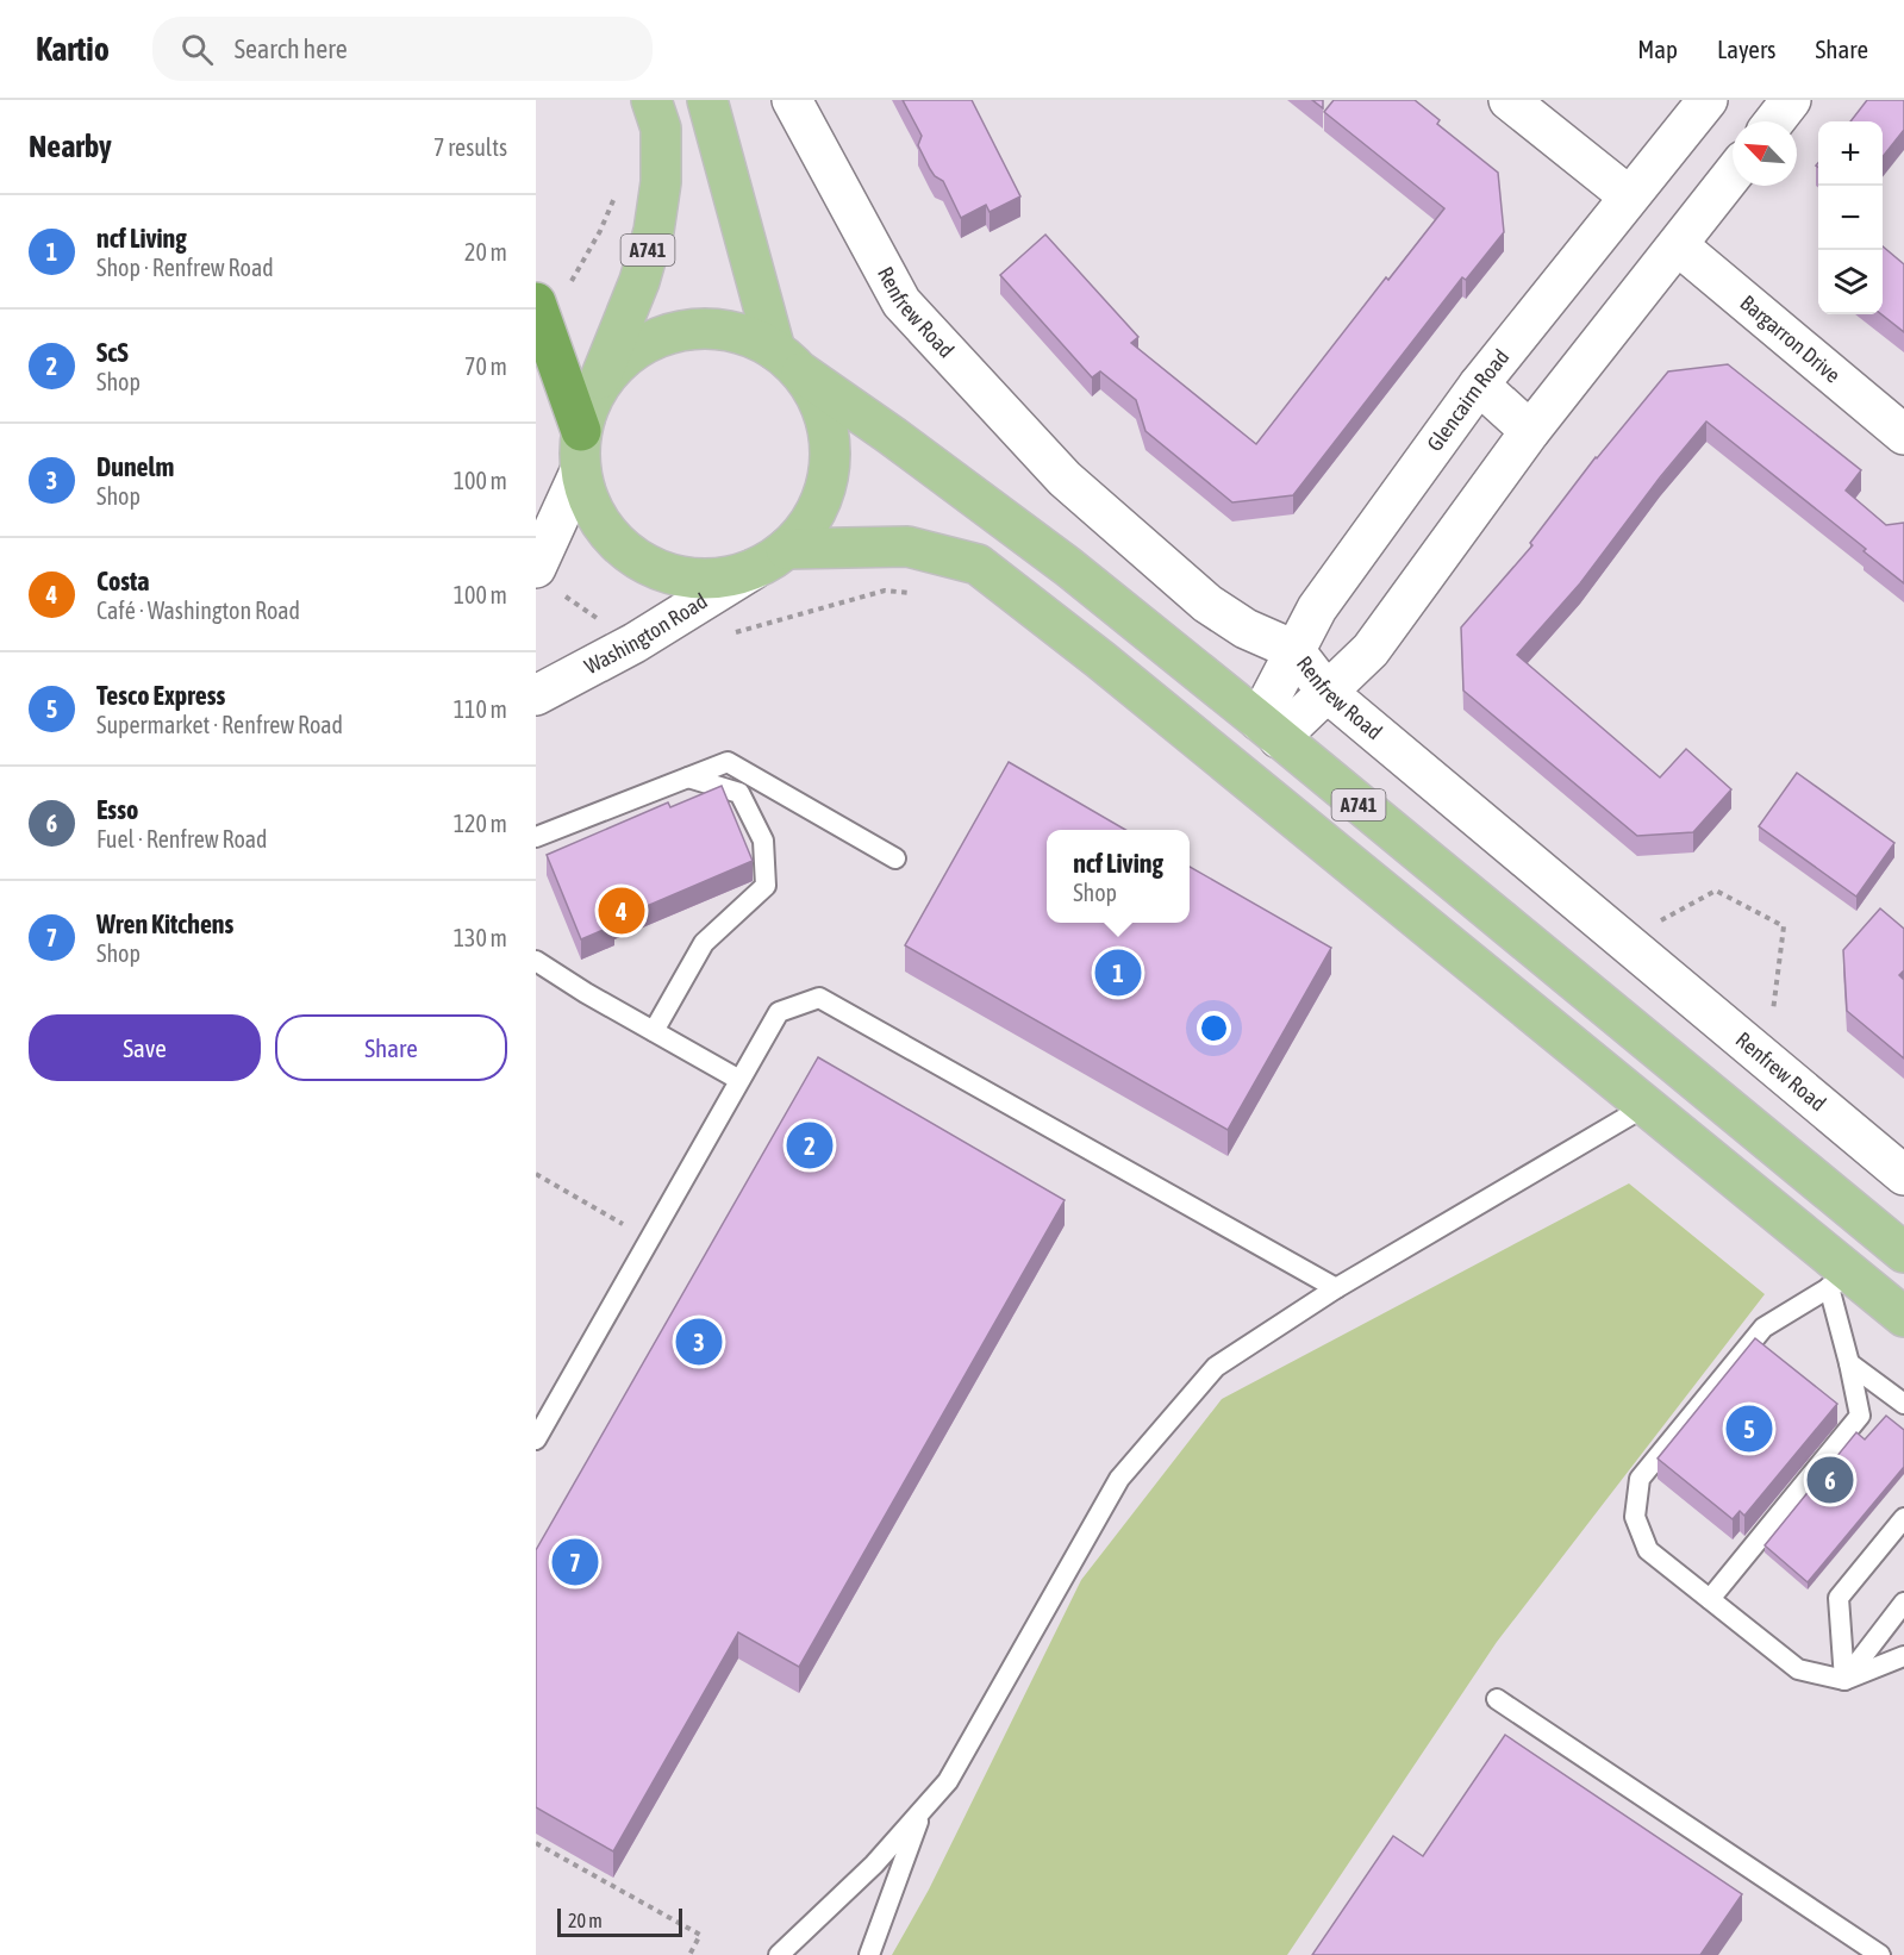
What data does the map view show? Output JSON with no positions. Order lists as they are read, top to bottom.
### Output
{
  "streets": {
    "main road": ["A741"],
    "street": [
      "Renfrew Road",
      "Bargarron Drive",
      "Glencairn Road",
      "Washington Road"
    ]
  },
  "crossings": [
    ["A741", "Glencairn Road"],
    ["A741", "Washington Road"],
    ["Renfrew Road", "Glencairn Road"]
  ],
  "scale_bar": "20 m",
  "north": "top left",
  "page": {
    "header": "Kartio",
    "search": "Search here",
    "nav": ["Map", "Layers", "Share"],
    "heading": ["Nearby", "7 results"],
    "map_buttons": ["+", "−"],
    "list": [
      {
        "mark": "1",
        "name": "ncf Living",
        "note": "Shop · Renfrew Road",
        "value": "20 m"
      },
      {
        "mark": "2",
        "name": "ScS",
        "note": "Shop",
        "value": "70 m"
      },
      {
        "mark": "3",
        "name": "Dunelm",
        "note": "Shop",
        "value": "100 m"
      },
      {
        "mark": "4",
        "name": "Costa",
        "note": "Café · Washington Road",
        "value": "100 m"
      },
      {
        "mark": "5",
        "name": "Tesco Express",
        "note": "Supermarket · Renfrew Road",
        "value": "110 m"
      },
      {
        "mark": "6",
        "name": "Esso",
        "note": "Fuel · Renfrew Road",
        "value": "120 m"
      },
      {
        "mark": "7",
        "name": "Wren Kitchens",
        "note": "Shop",
        "value": "130 m"
      }
    ],
    "popup": ["ncf Living", "Shop"],
    "pins": [
      "4",
      "1",
      "2",
      "3",
      "5",
      "6",
      "7"
    ],
    "buttons": ["Save", "Share"],
    "scale": "20 m"
  }
}
